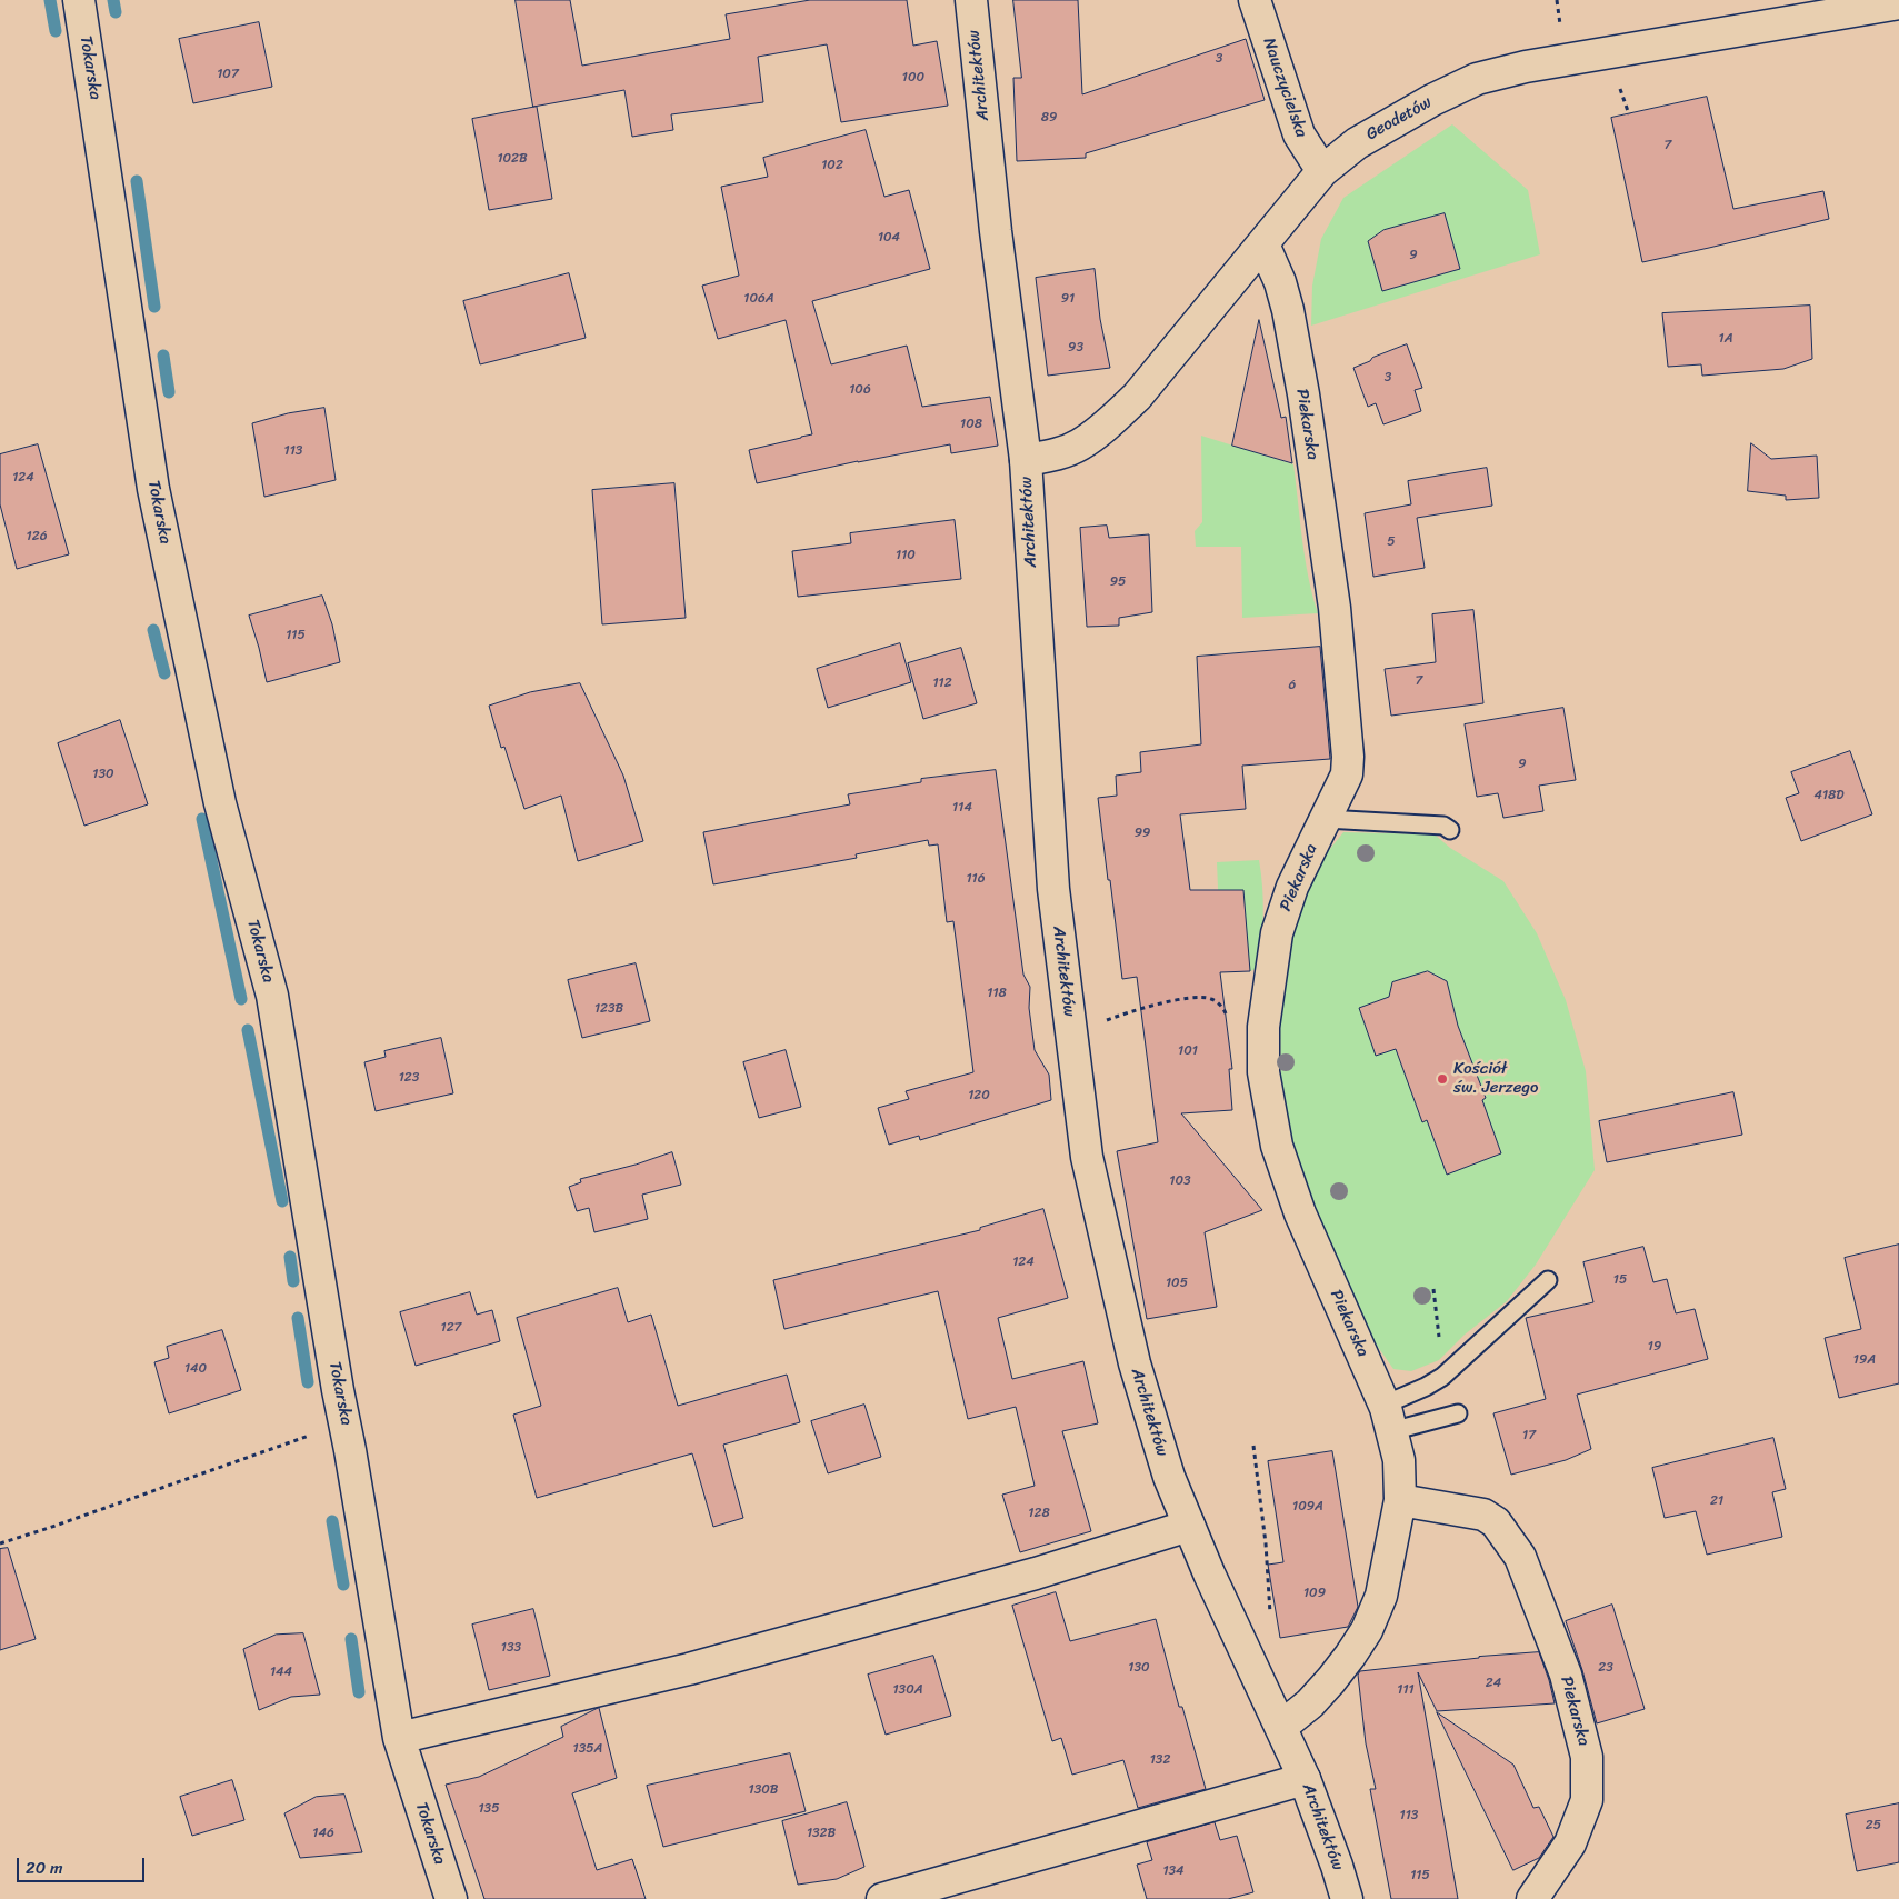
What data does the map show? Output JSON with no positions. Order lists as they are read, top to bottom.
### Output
{
  "streets": {
    "street": [
      "Tokarska",
      "Architektów",
      "Nauczycielska",
      "Geodetów",
      "Piekarska"
    ]
  },
  "crossings": [
    ["Architektów", "Geodetów"],
    ["Architektów", "Piekarska"],
    ["Nauczycielska", "Geodetów"],
    ["Geodetów", "Piekarska"]
  ],
  "places": ["Kościół św. Jerzego"],
  "house_numbers": [
    "3",
    "107",
    "100",
    "89",
    "7",
    "102B",
    "102",
    "104",
    "9",
    "106A",
    "91",
    "1A",
    "93",
    "3",
    "106",
    "108",
    "113",
    "124",
    "126",
    "5",
    "110",
    "95",
    "115",
    "7",
    "112",
    "6",
    "9",
    "130",
    "418D",
    "114",
    "99",
    "116",
    "118",
    "123B",
    "101",
    "123",
    "120",
    "103",
    "124",
    "15",
    "105",
    "127",
    "19",
    "19A",
    "140",
    "17",
    "21",
    "109A",
    "128",
    "109",
    "133",
    "130",
    "23",
    "144",
    "24",
    "130A",
    "111",
    "135A",
    "132",
    "130B",
    "135",
    "113",
    "25",
    "146",
    "132B",
    "134",
    "115"
  ],
  "scale_bar": "20 m"
}
